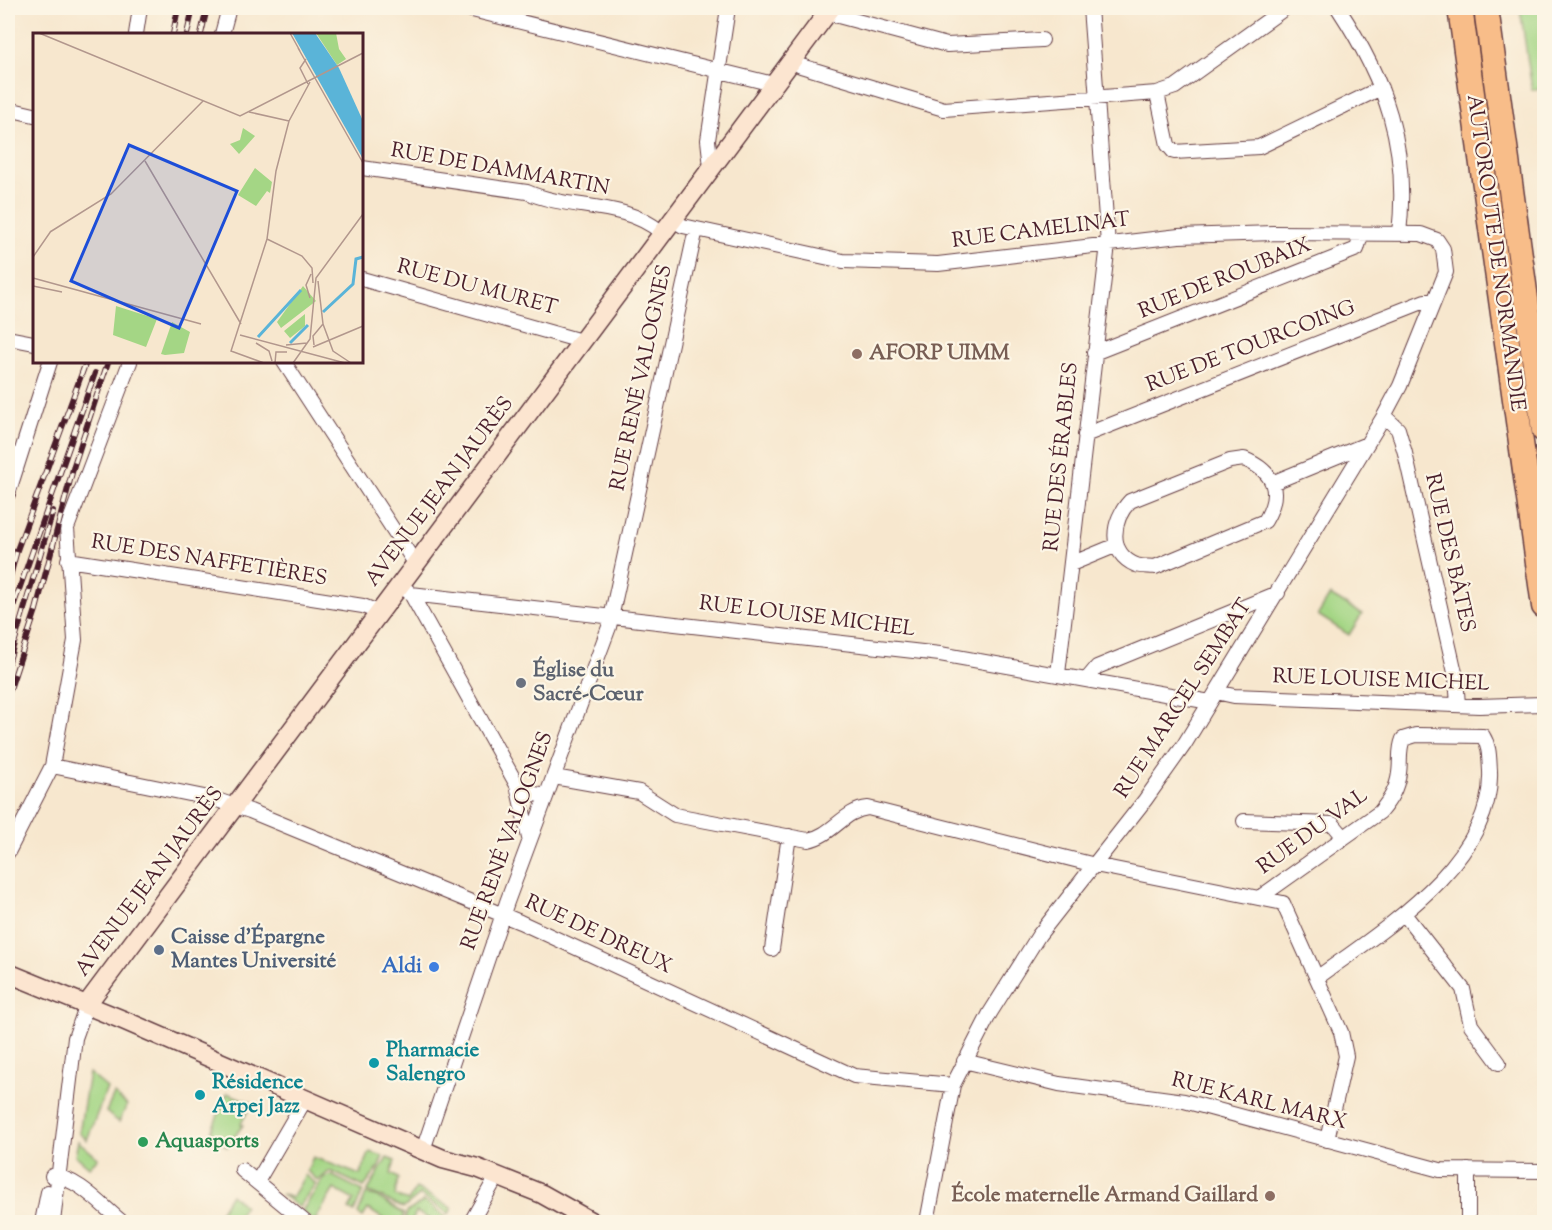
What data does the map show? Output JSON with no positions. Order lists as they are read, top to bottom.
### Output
{
  "streets": {
    "highway": ["AUTOROUTE DE NORMANDIE"],
    "main road": ["AVENUE JEAN JAURÈS"],
    "street": [
      "RUE DE DAMMARTIN",
      "RUE CAMELINAT",
      "RUE DE ROUBAIX",
      "RUE DU MURET",
      "RUE DE TOURCOING",
      "RUE RENÉ VALOGNES",
      "RUE DES ÉRABLES",
      "RUE DES BÂTES",
      "RUE DES NAFFETIÈRES",
      "RUE LOUISE MICHEL",
      "RUE MARCEL SEMBAT",
      "RUE DU VAL",
      "RUE DE DREUX",
      "RUE KARL MARX"
    ]
  },
  "crossings": [
    ["RUE DE DAMMARTIN", "RUE CAMELINAT"],
    ["RUE DE DAMMARTIN", "AVENUE JEAN JAURÈS"],
    ["RUE CAMELINAT", "RUE DE ROUBAIX"],
    ["RUE CAMELINAT", "RUE RENÉ VALOGNES"],
    ["RUE CAMELINAT", "RUE DES ÉRABLES"],
    ["RUE CAMELINAT", "AVENUE JEAN JAURÈS"],
    ["RUE CAMELINAT", "RUE MARCEL SEMBAT"],
    ["RUE DE ROUBAIX", "RUE DES ÉRABLES"],
    ["RUE DU MURET", "AVENUE JEAN JAURÈS"],
    ["RUE DE TOURCOING", "RUE DES ÉRABLES"],
    ["RUE DE TOURCOING", "RUE MARCEL SEMBAT"],
    ["RUE RENÉ VALOGNES", "RUE LOUISE MICHEL"],
    ["RUE RENÉ VALOGNES", "RUE DE DREUX"],
    ["RUE DES ÉRABLES", "RUE LOUISE MICHEL"],
    ["AVENUE JEAN JAURÈS", "RUE DES NAFFETIÈRES"],
    ["AVENUE JEAN JAURÈS", "RUE LOUISE MICHEL"],
    ["AVENUE JEAN JAURÈS", "RUE DE DREUX"],
    ["RUE DES BÂTES", "RUE LOUISE MICHEL"],
    ["RUE DES BÂTES", "RUE MARCEL SEMBAT"],
    ["RUE LOUISE MICHEL", "RUE MARCEL SEMBAT"],
    ["RUE MARCEL SEMBAT", "RUE DE DREUX"],
    ["RUE MARCEL SEMBAT", "RUE KARL MARX"]
  ],
  "places": [
    "AFORP UIMM",
    "Église du Sacré-Cœur",
    "Caisse d'Épargne Mantes Université",
    "Aldi",
    "Pharmacie Salengro",
    "Résidence Arpej Jazz",
    "Aquasports",
    "École maternelle Armand Gaillard"
  ]
}
